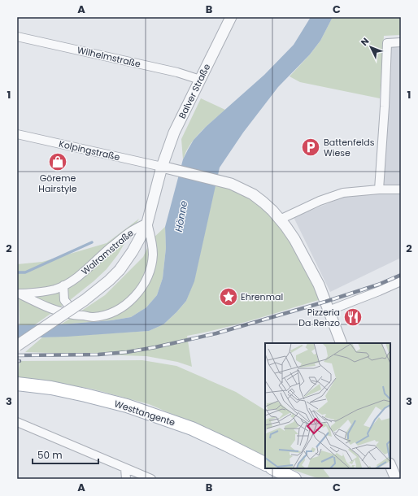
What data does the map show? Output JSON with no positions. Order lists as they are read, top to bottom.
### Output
{
  "streets": {
    "main road": ["Westtangente"],
    "street": [
      "Wilhelmstraße",
      "Balver Straße",
      "Kolpingstraße",
      "Walramstraße"
    ]
  },
  "crossings": [
    ["Wilhelmstraße", "Balver Straße"],
    ["Balver Straße", "Kolpingstraße"],
    ["Balver Straße", "Walramstraße"]
  ],
  "water": ["Hönne"],
  "places": {
    "parking": ["Battenfelds Wiese"],
    "shop": ["Göreme Hairstyle"],
    "place": ["Ehrenmal"],
    "restaurant": ["Pizzeria Da Renzo"]
  },
  "scale_bar": "50 m",
  "north": "top left",
  "grid": {
    "columns": ["A", "B", "C"],
    "rows": ["1", "2", "3"]
  }
}
